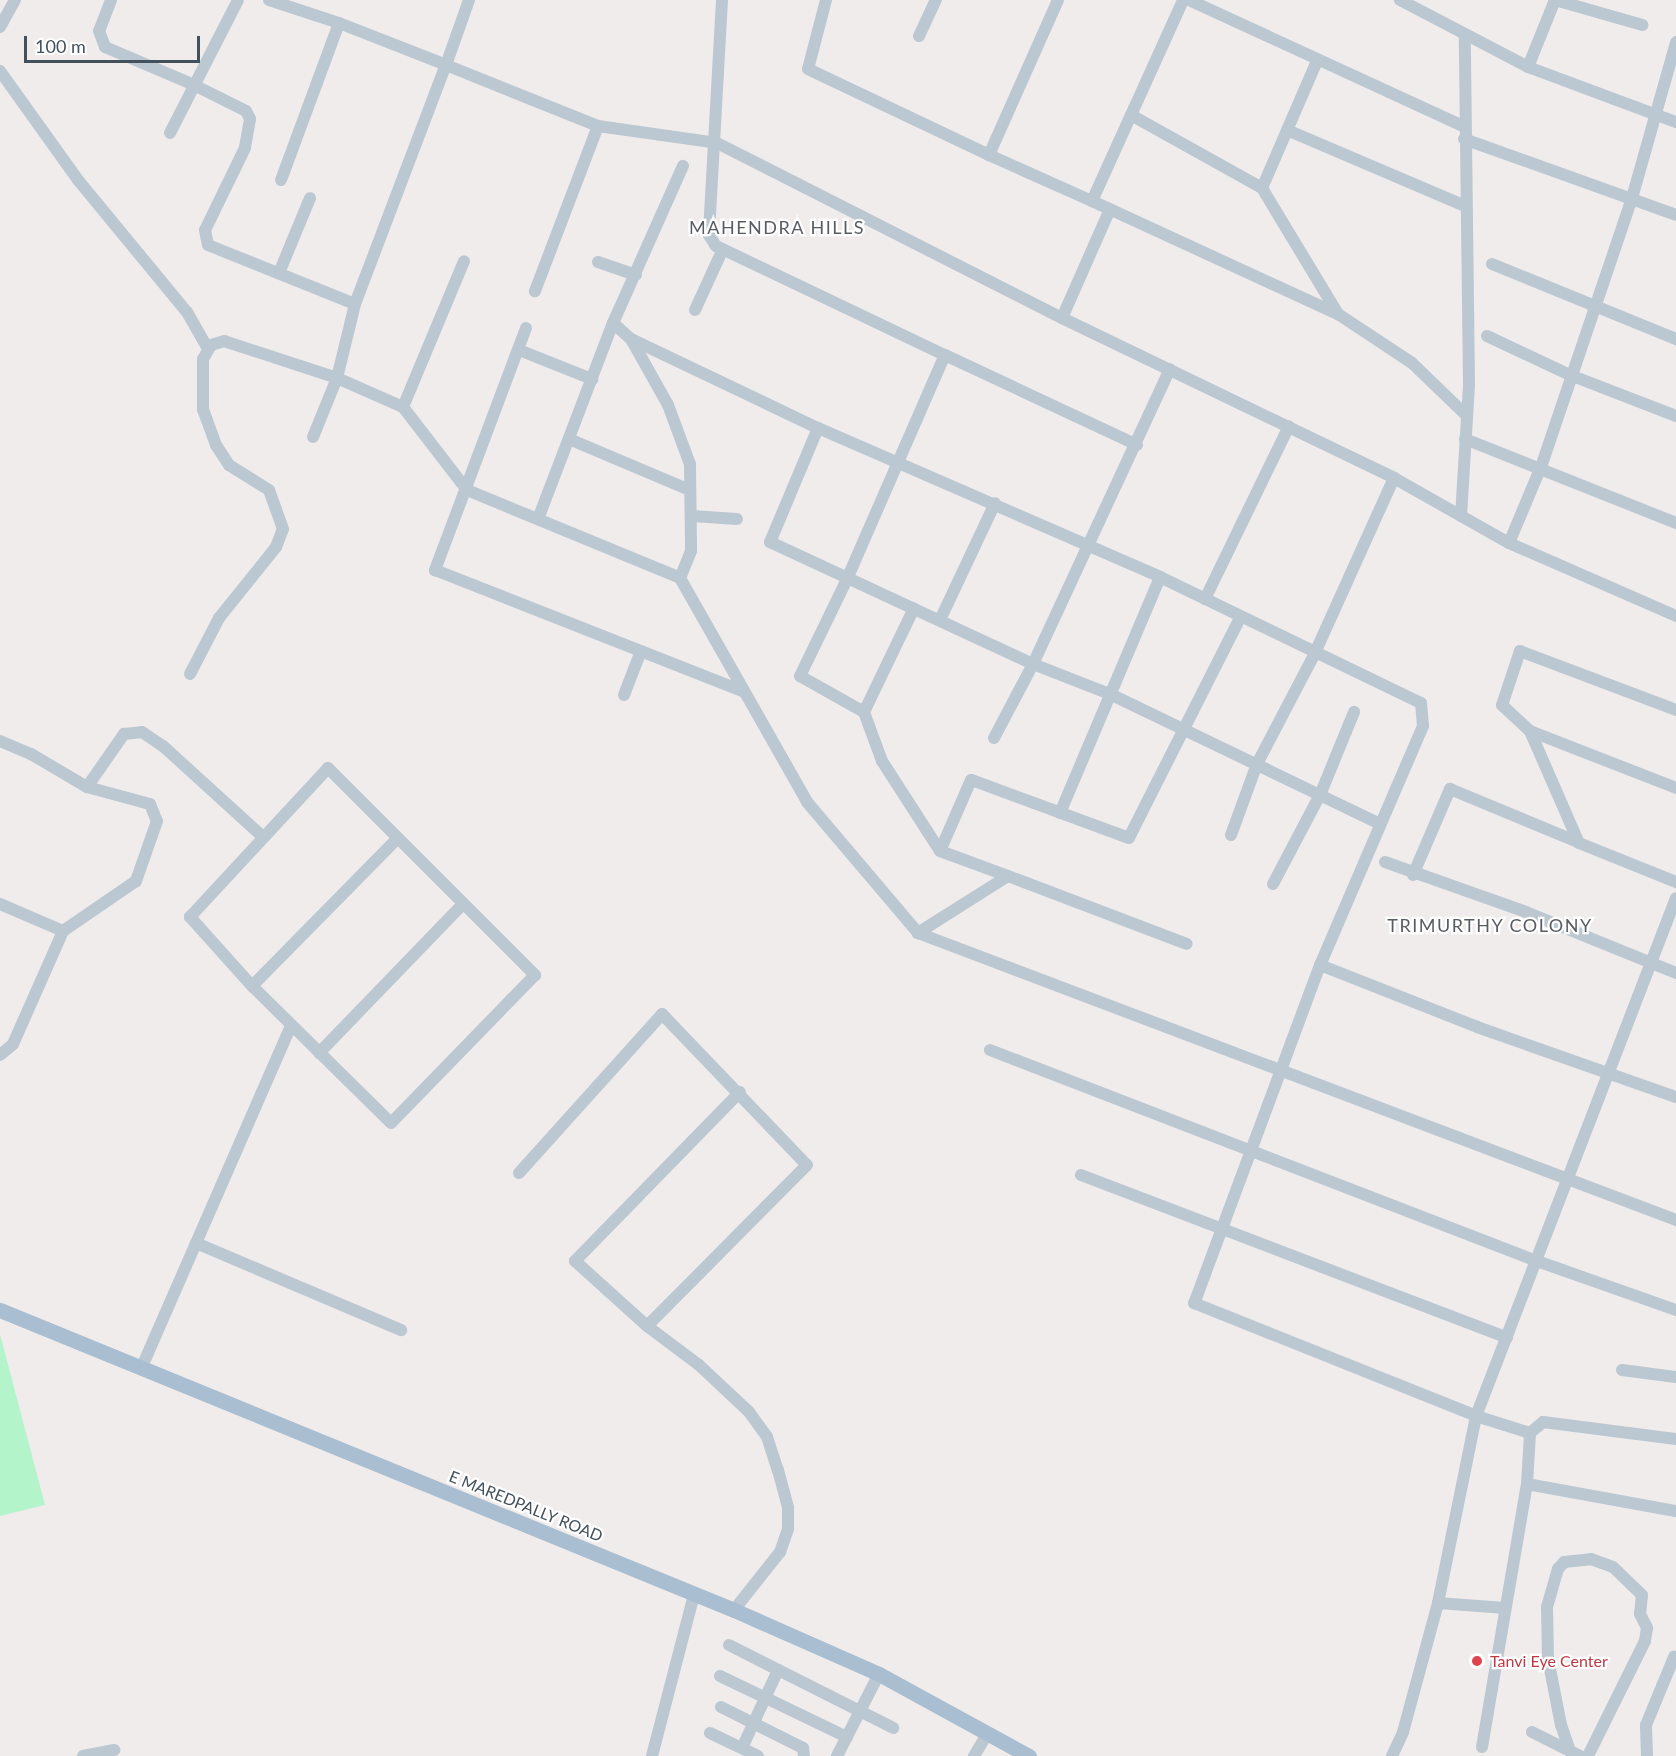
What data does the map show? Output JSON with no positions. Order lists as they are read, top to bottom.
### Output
{
  "streets": {
    "main road": ["E MAREDPALLY ROAD"]
  },
  "districts": ["MAHENDRA HILLS", "TRIMURTHY COLONY"],
  "places": ["Tanvi Eye Center"],
  "scale_bar": "100 m"
}
